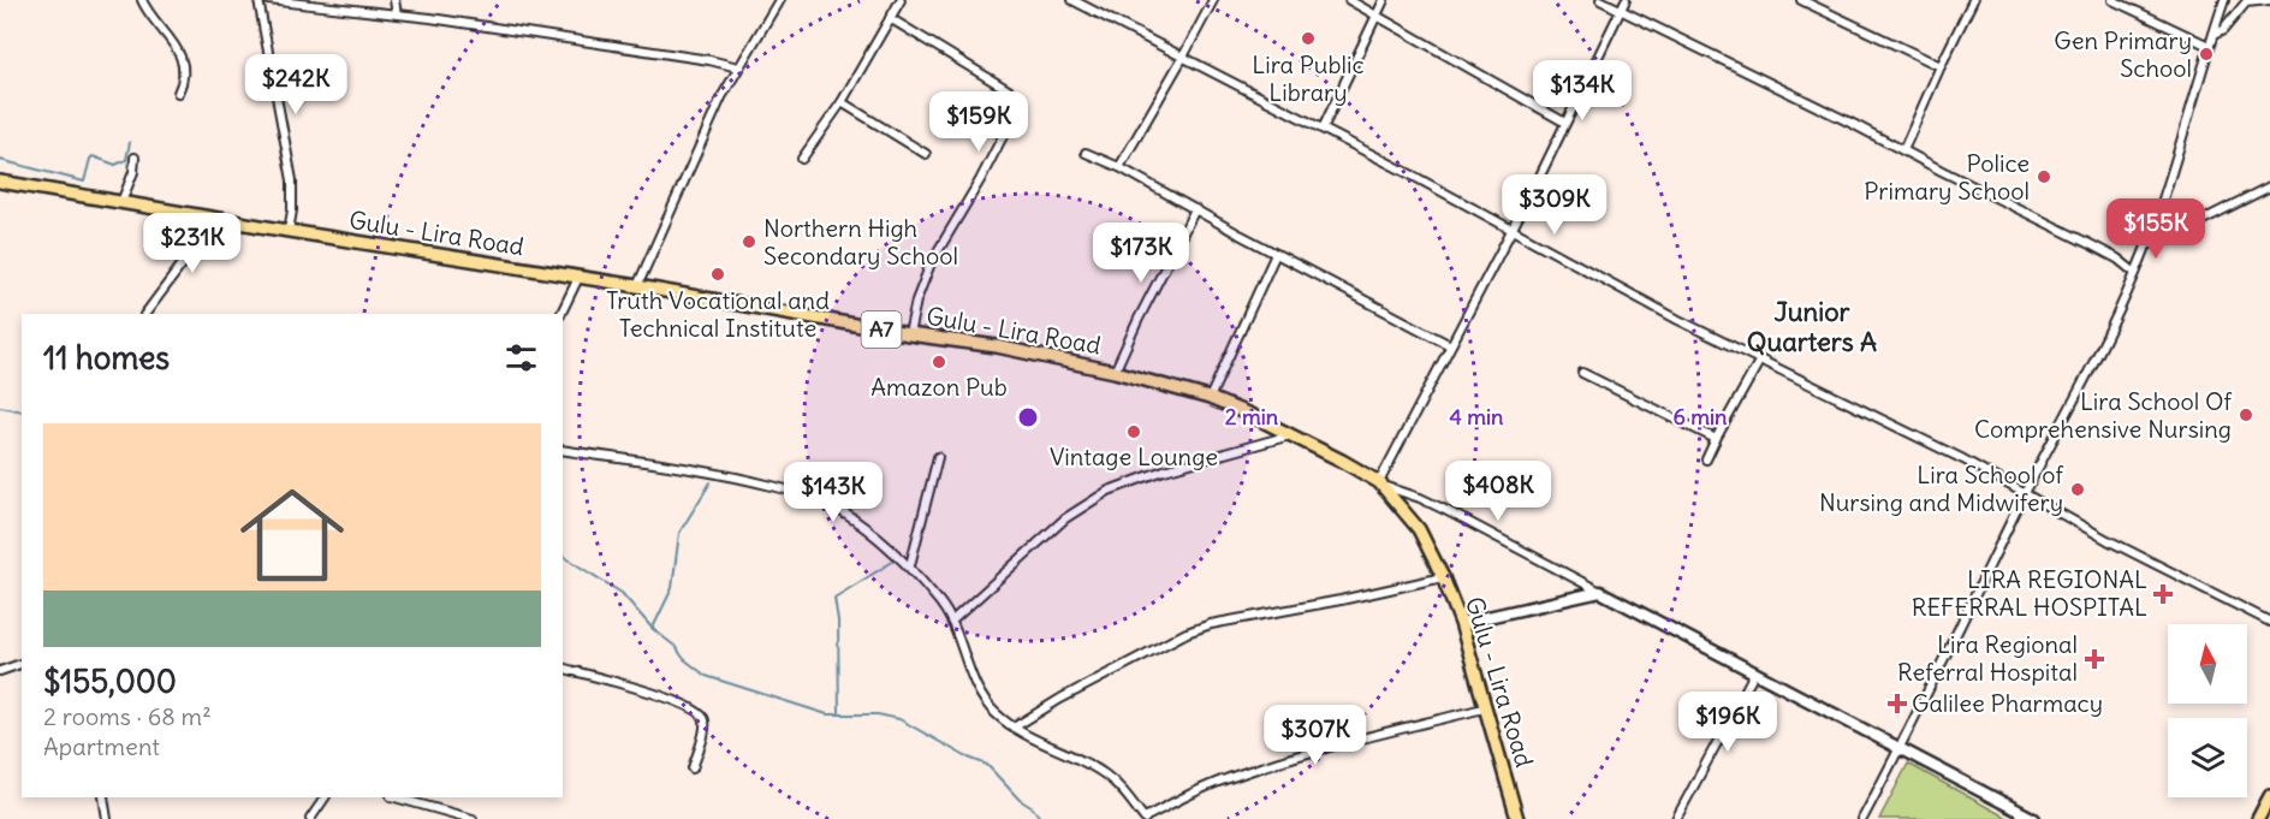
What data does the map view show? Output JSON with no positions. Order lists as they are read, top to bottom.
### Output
{
  "streets": {
    "main road": ["Gulu - Lira Road", "A7"]
  },
  "districts": ["Junior Quarters A"],
  "places": {
    "other": [
      "Lira Public Library",
      "Gen Primary School",
      "Police Primary School",
      "Northern High Secondary School",
      "Truth Vocational and Technical Institute",
      "Amazon Pub",
      "Lira School Of Comprehensive Nursing",
      "Vintage Lounge",
      "Lira School of Nursing and Midwifery"
    ],
    "health": ["LIRA REGIONAL REFERRAL HOSPITAL", "Lira Regional Referral Hospital", "Galilee Pharmacy"]
  },
  "north": "top",
  "page": {
    "price": [
      "$242K",
      "$134K",
      "$159K",
      "$309K",
      "$155K",
      "$231K",
      "$173K",
      "$408K",
      "$143K",
      "$196K",
      "$307K"
    ],
    "heading": "11 homes",
    "list": [
      {
        "name": "$155,000",
        "note": "2 rooms · 68 m² · Apartment"
      }
    ]
  },
  "rings": ["2 min", "4 min", "6 min"]
}
